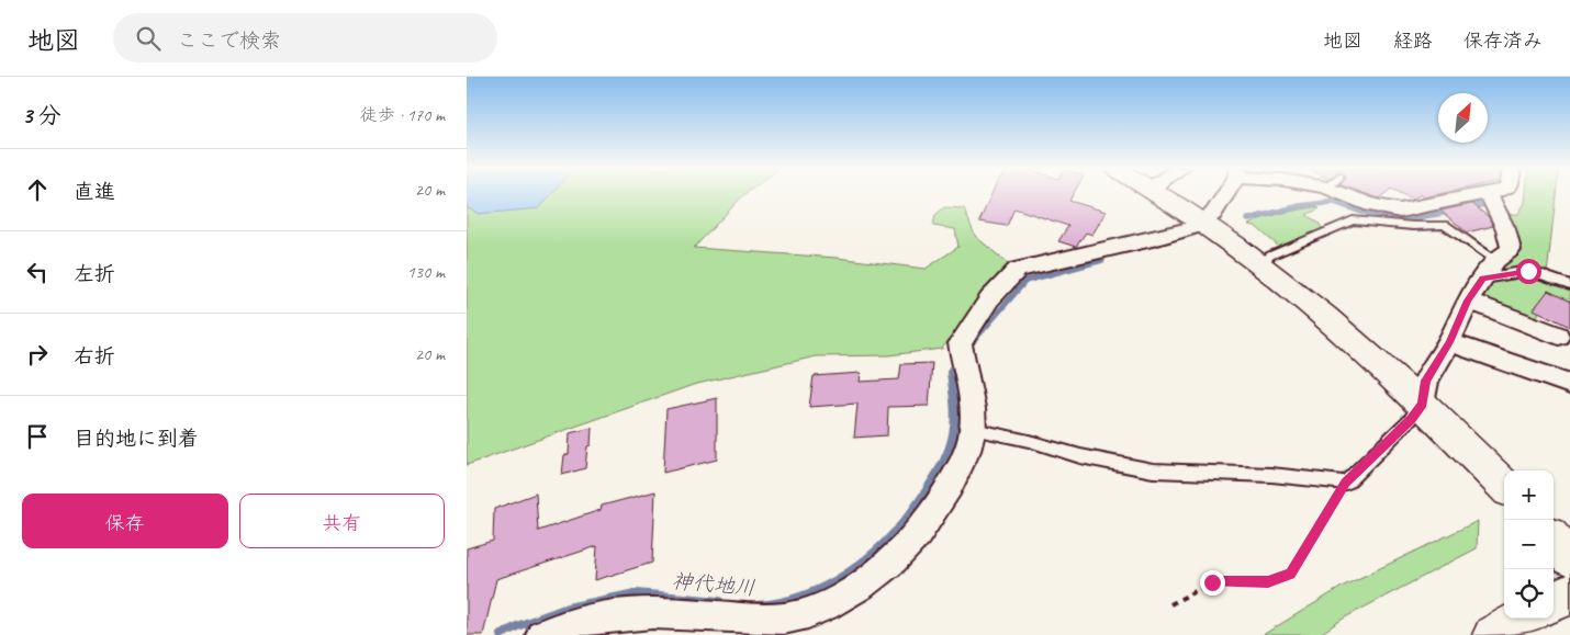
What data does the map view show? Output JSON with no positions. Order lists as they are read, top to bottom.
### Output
{
  "water": ["神代地川"],
  "north": "top right",
  "page": {
    "header": "地図",
    "search": "ここで検索",
    "nav": ["地図", "経路", "保存済み"],
    "heading": ["3 分", "徒歩 · 170 m"],
    "list": [
      ["直進", "20 m"],
      ["左折", "130 m"],
      ["右折", "20 m"],
      "目的地に到着"
    ],
    "map_buttons": ["+", "−"],
    "buttons": ["保存", "共有"]
  }
}
